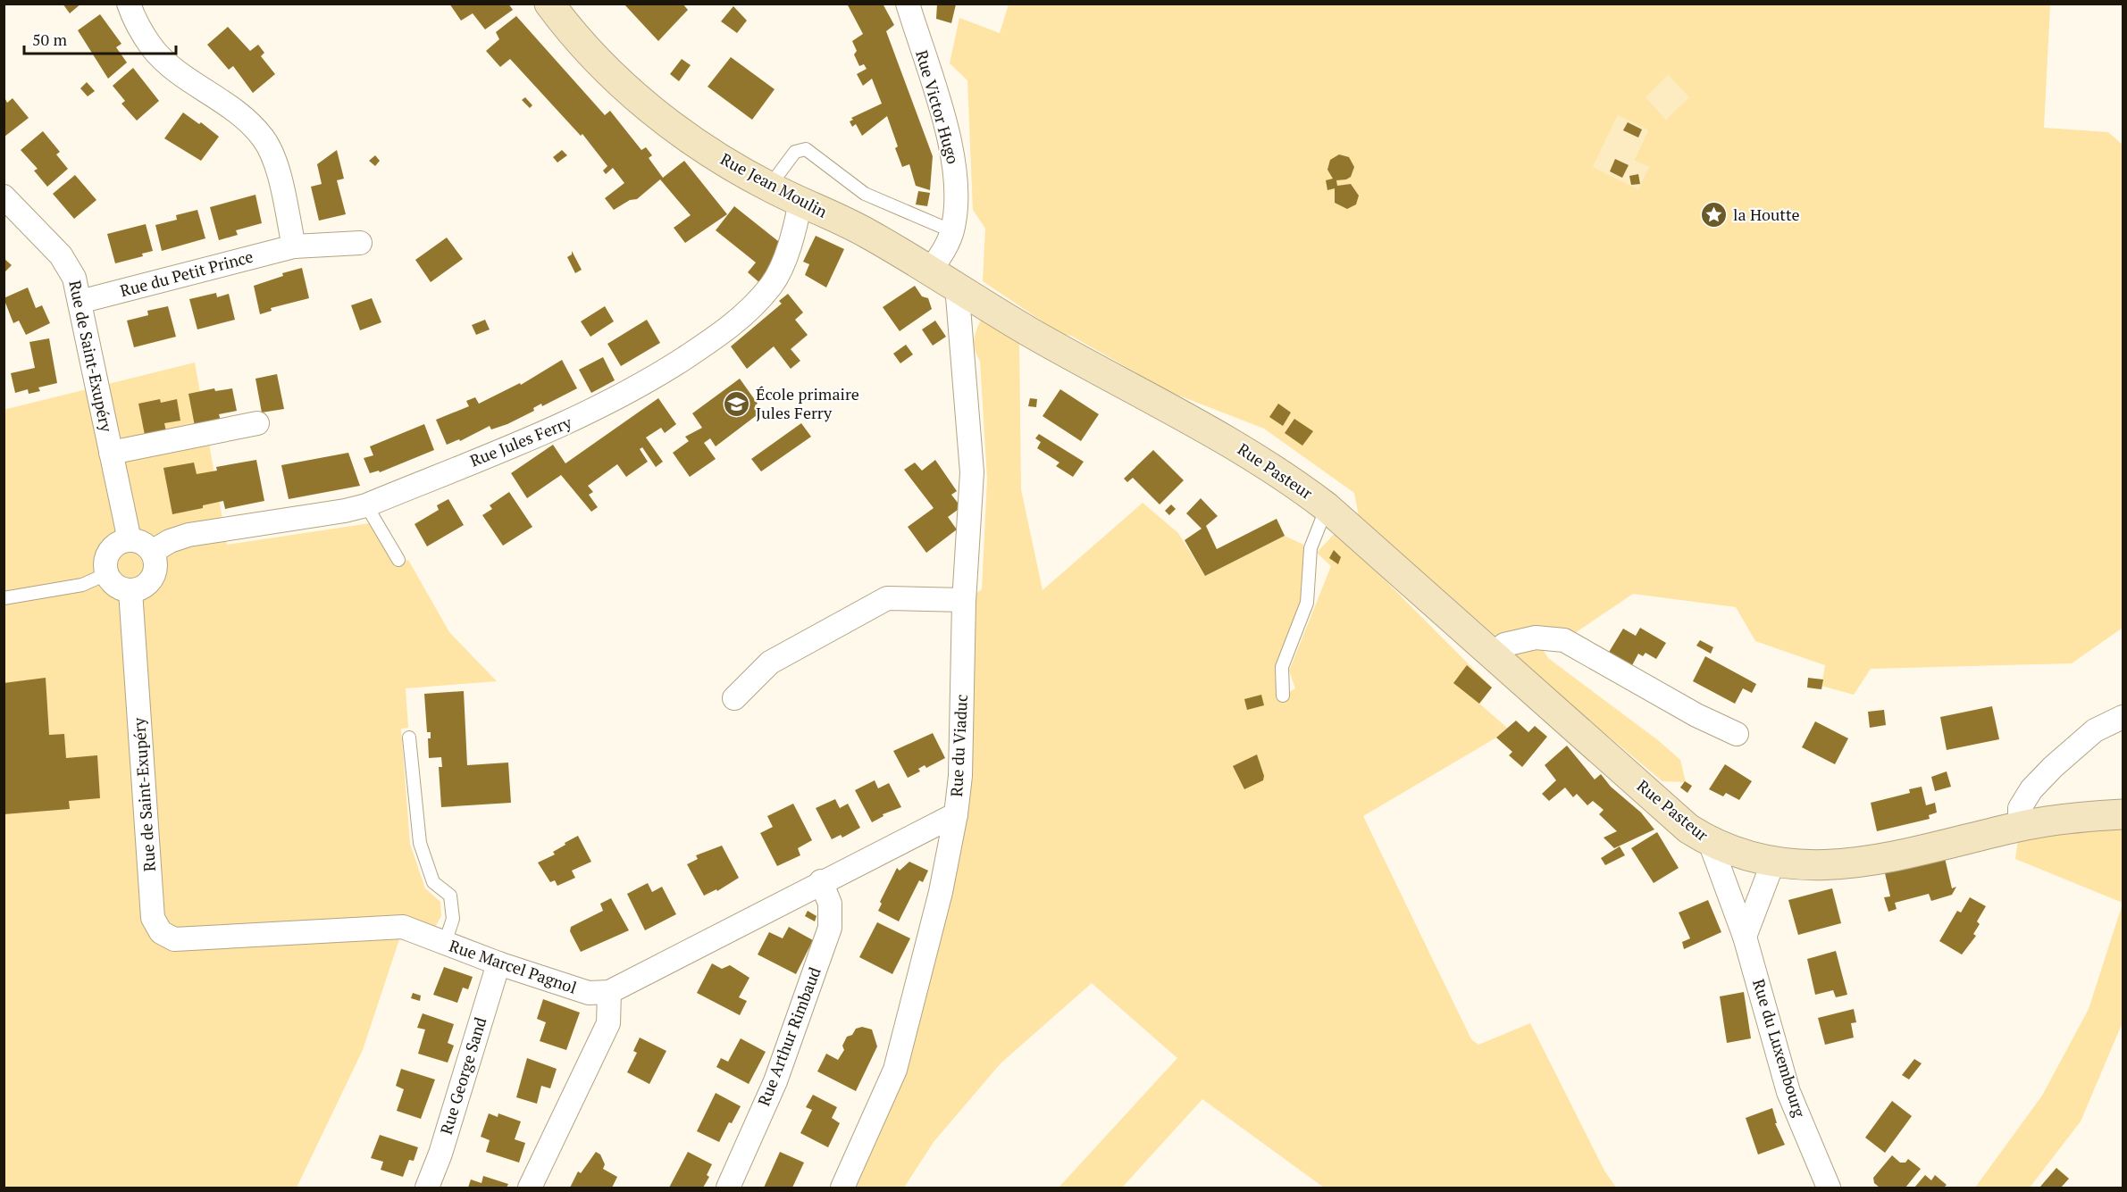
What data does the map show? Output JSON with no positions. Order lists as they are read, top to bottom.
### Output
{
  "streets": {
    "main road": ["Rue Jean Moulin", "Rue Pasteur"],
    "street": [
      "Rue Victor Hugo",
      "Rue du Petit Prince",
      "Rue de Saint-Exupéry",
      "Rue Jules Ferry",
      "Rue du Viaduc",
      "Rue Marcel Pagnol",
      "Rue Arthur Rimbaud",
      "Rue du Luxembourg",
      "Rue George Sand"
    ]
  },
  "crossings": [
    ["Rue Victor Hugo", "Rue Jean Moulin"],
    ["Rue Jean Moulin", "Rue Jules Ferry"],
    ["Rue Jean Moulin", "Rue Pasteur"],
    ["Rue Jean Moulin", "Rue du Viaduc"],
    ["Rue du Petit Prince", "Rue de Saint-Exupéry"],
    ["Rue de Saint-Exupéry", "Rue Jules Ferry"],
    ["Rue de Saint-Exupéry", "Rue Marcel Pagnol"],
    ["Rue Pasteur", "Rue du Luxembourg"],
    ["Rue du Viaduc", "Rue Marcel Pagnol"],
    ["Rue Marcel Pagnol", "Rue Arthur Rimbaud"],
    ["Rue Marcel Pagnol", "Rue George Sand"]
  ],
  "places": {
    "place": ["la Houtte"],
    "school or university": ["École primaire Jules Ferry"]
  },
  "scale_bar": "50 m"
}
